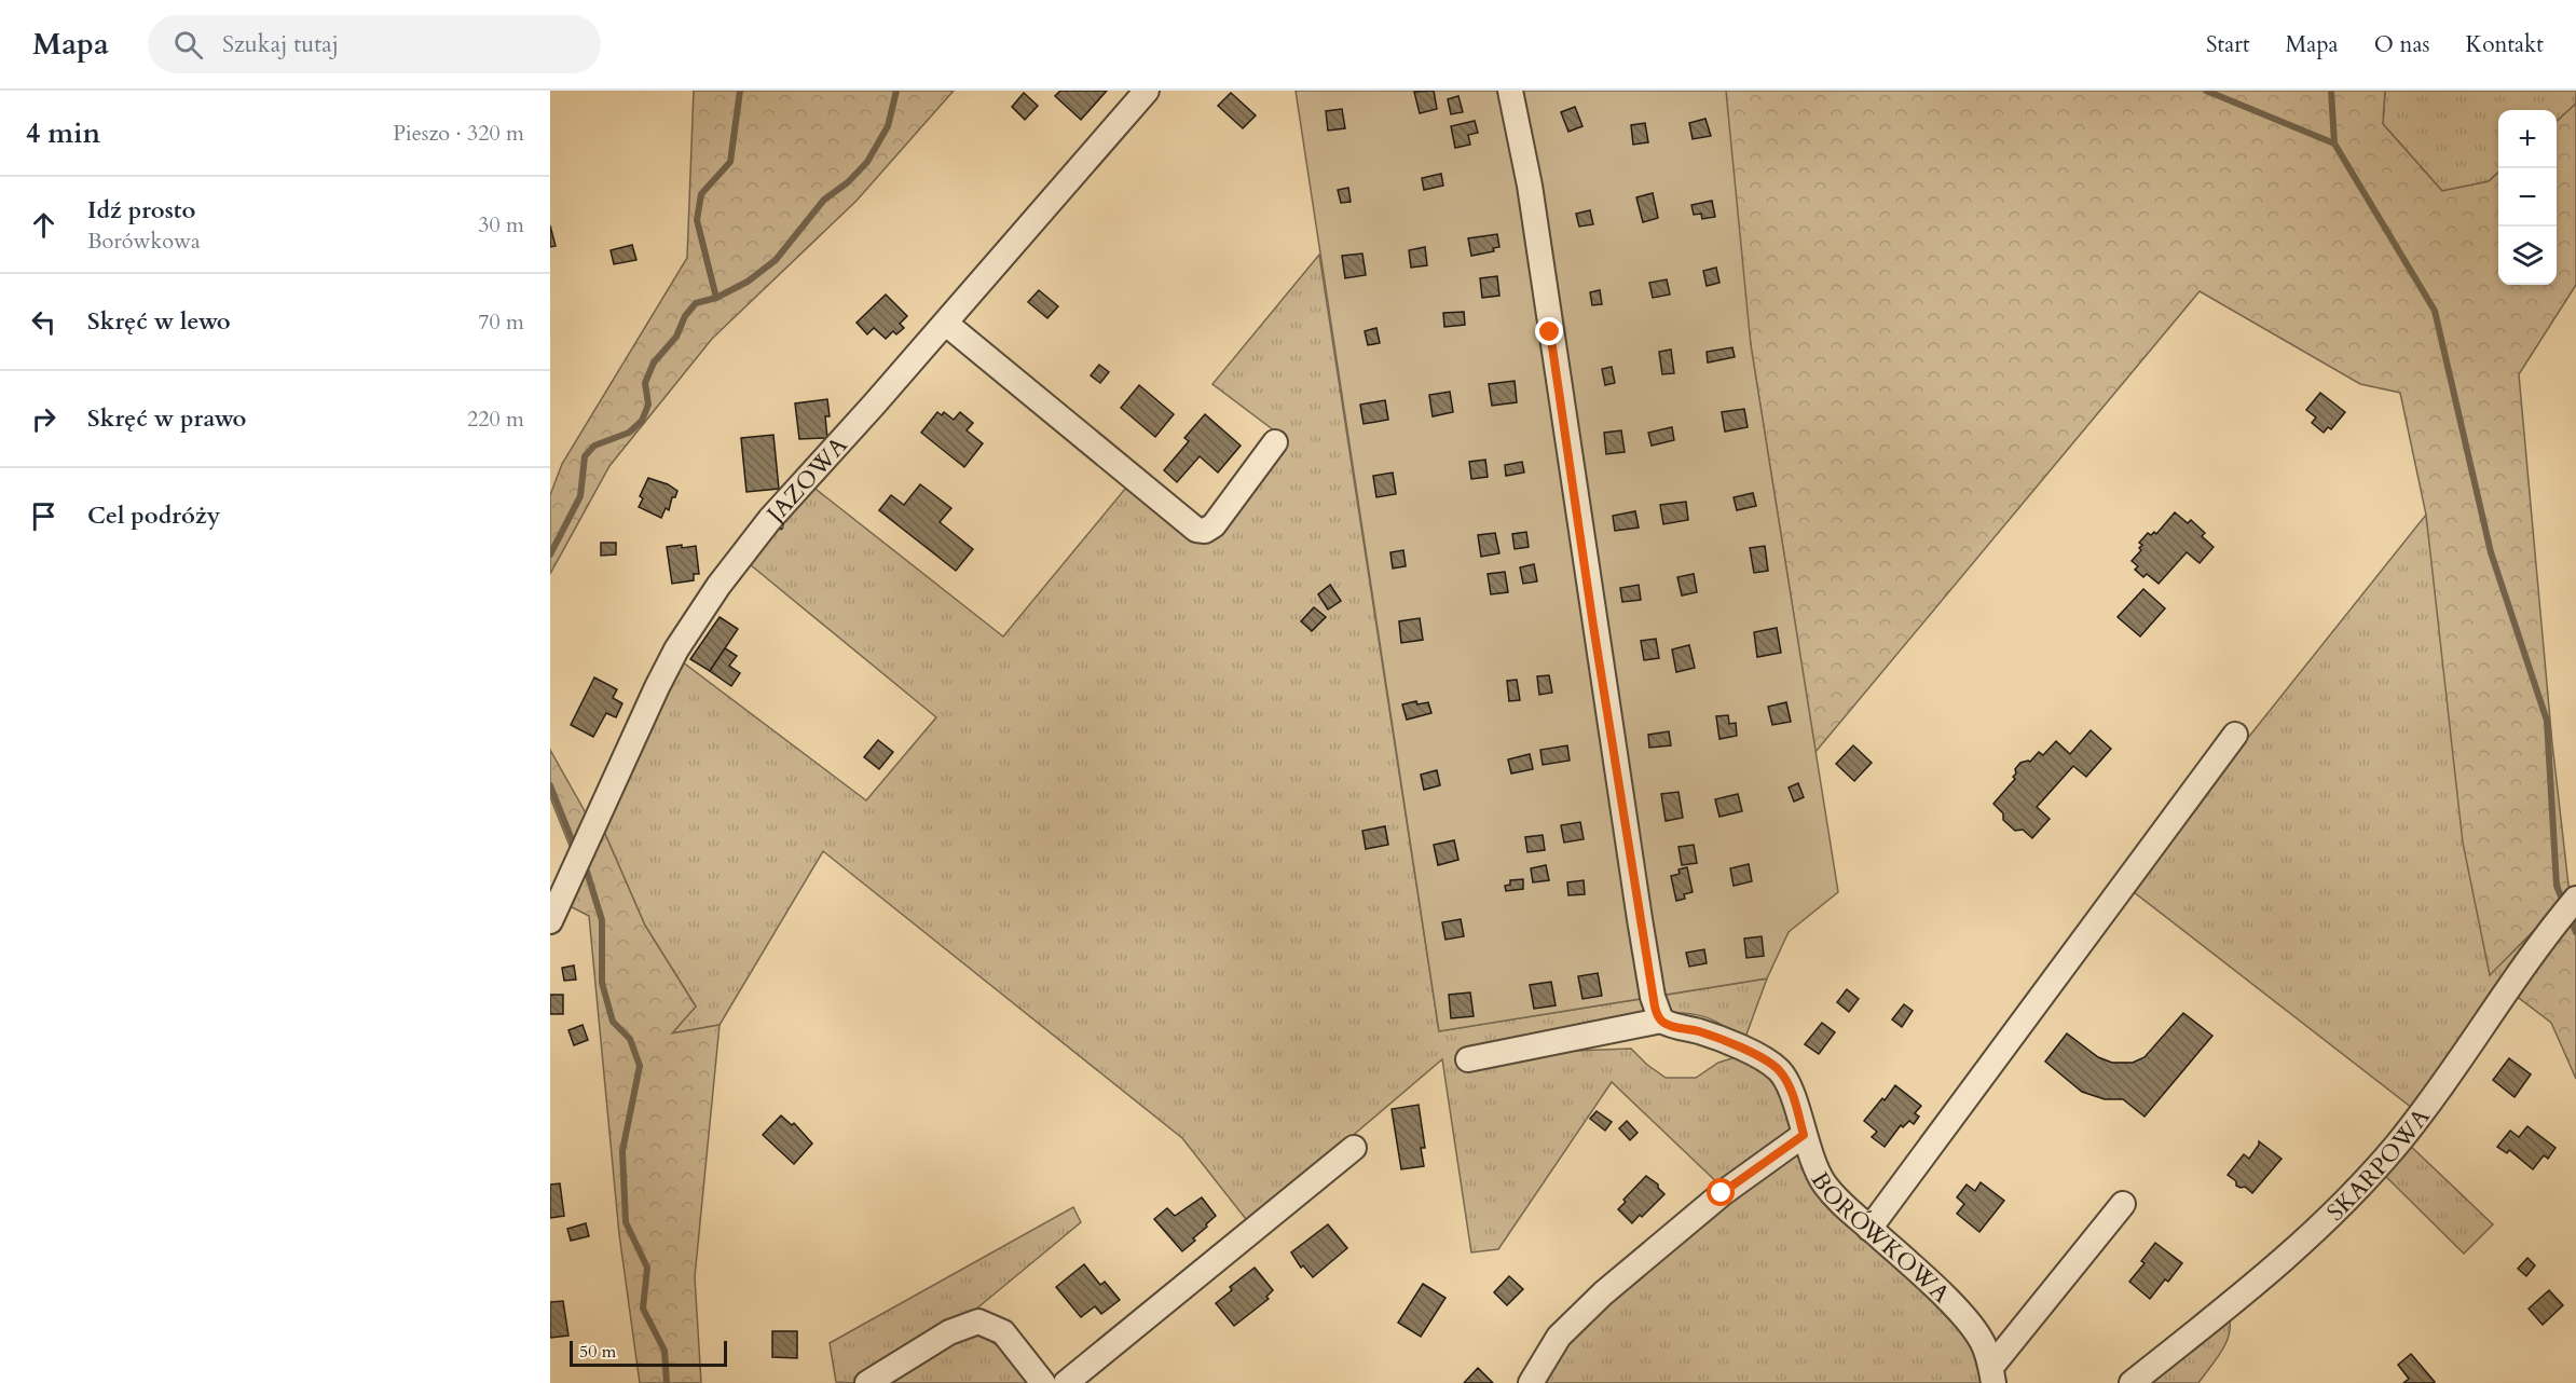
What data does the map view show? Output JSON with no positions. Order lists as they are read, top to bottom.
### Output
{
  "streets": {
    "street": ["JAZOWA", "SKARPOWA", "BORÓWKOWA"]
  },
  "scale_bar": "50 m",
  "page": {
    "header": "Mapa",
    "search": "Szukaj tutaj",
    "nav": [
      "Start",
      "Mapa",
      "O nas",
      "Kontakt"
    ],
    "heading": ["4 min", "Pieszo · 320 m"],
    "map_buttons": ["+", "−"],
    "list": [
      ["Idź prosto", "Borówkowa", "30 m"],
      ["Skręć w lewo", "70 m"],
      ["Skręć w prawo", "220 m"],
      "Cel podróży"
    ],
    "scale": "50 m"
  }
}
